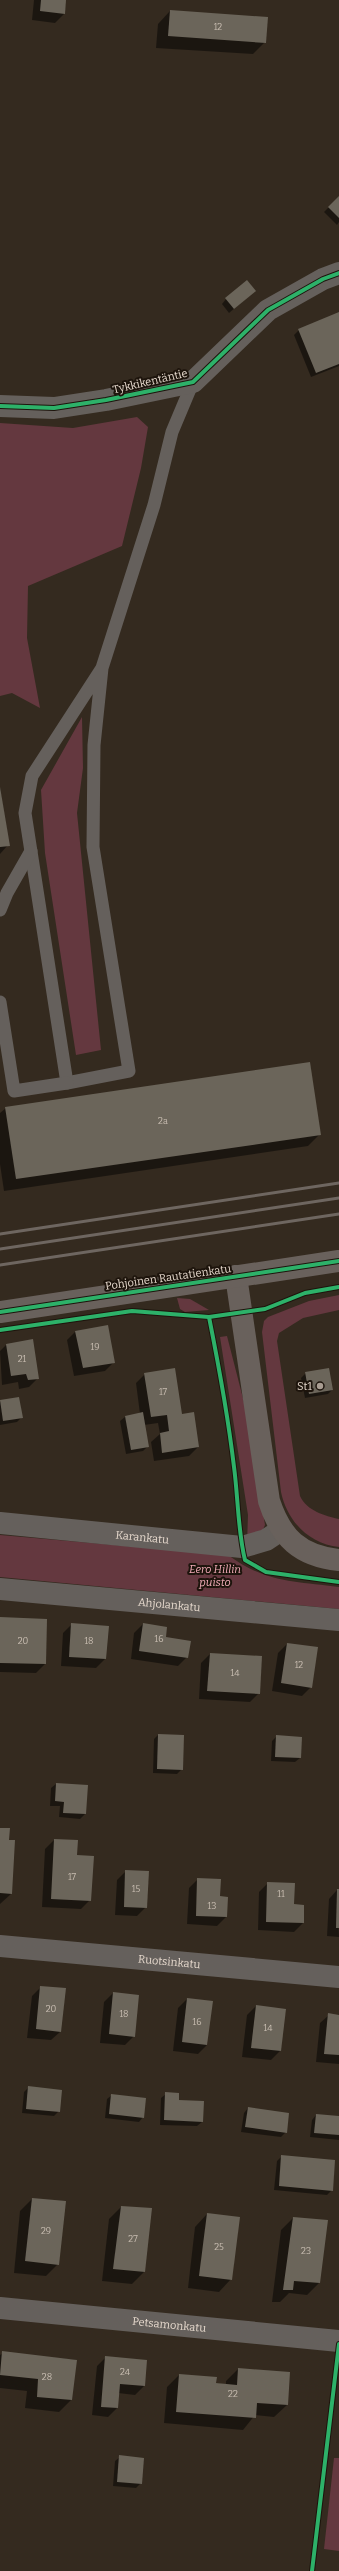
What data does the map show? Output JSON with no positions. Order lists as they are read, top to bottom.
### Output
{
  "streets": {
    "street": [
      "Tykkikentäntie",
      "Pohjoinen Rautatienkatu",
      "Karankatu",
      "Ahjolankatu",
      "Ruotsinkatu",
      "Petsamonkatu"
    ]
  },
  "parks": ["Eero Hillin puisto"],
  "places": ["St1"],
  "house_numbers": [
    "12",
    "2a",
    "19",
    "21",
    "17",
    "16",
    "20",
    "18",
    "12",
    "14",
    "17",
    "15",
    "11",
    "13",
    "20",
    "18",
    "16",
    "14",
    "29",
    "27",
    "25",
    "23",
    "24",
    "28",
    "22"
  ]
}
